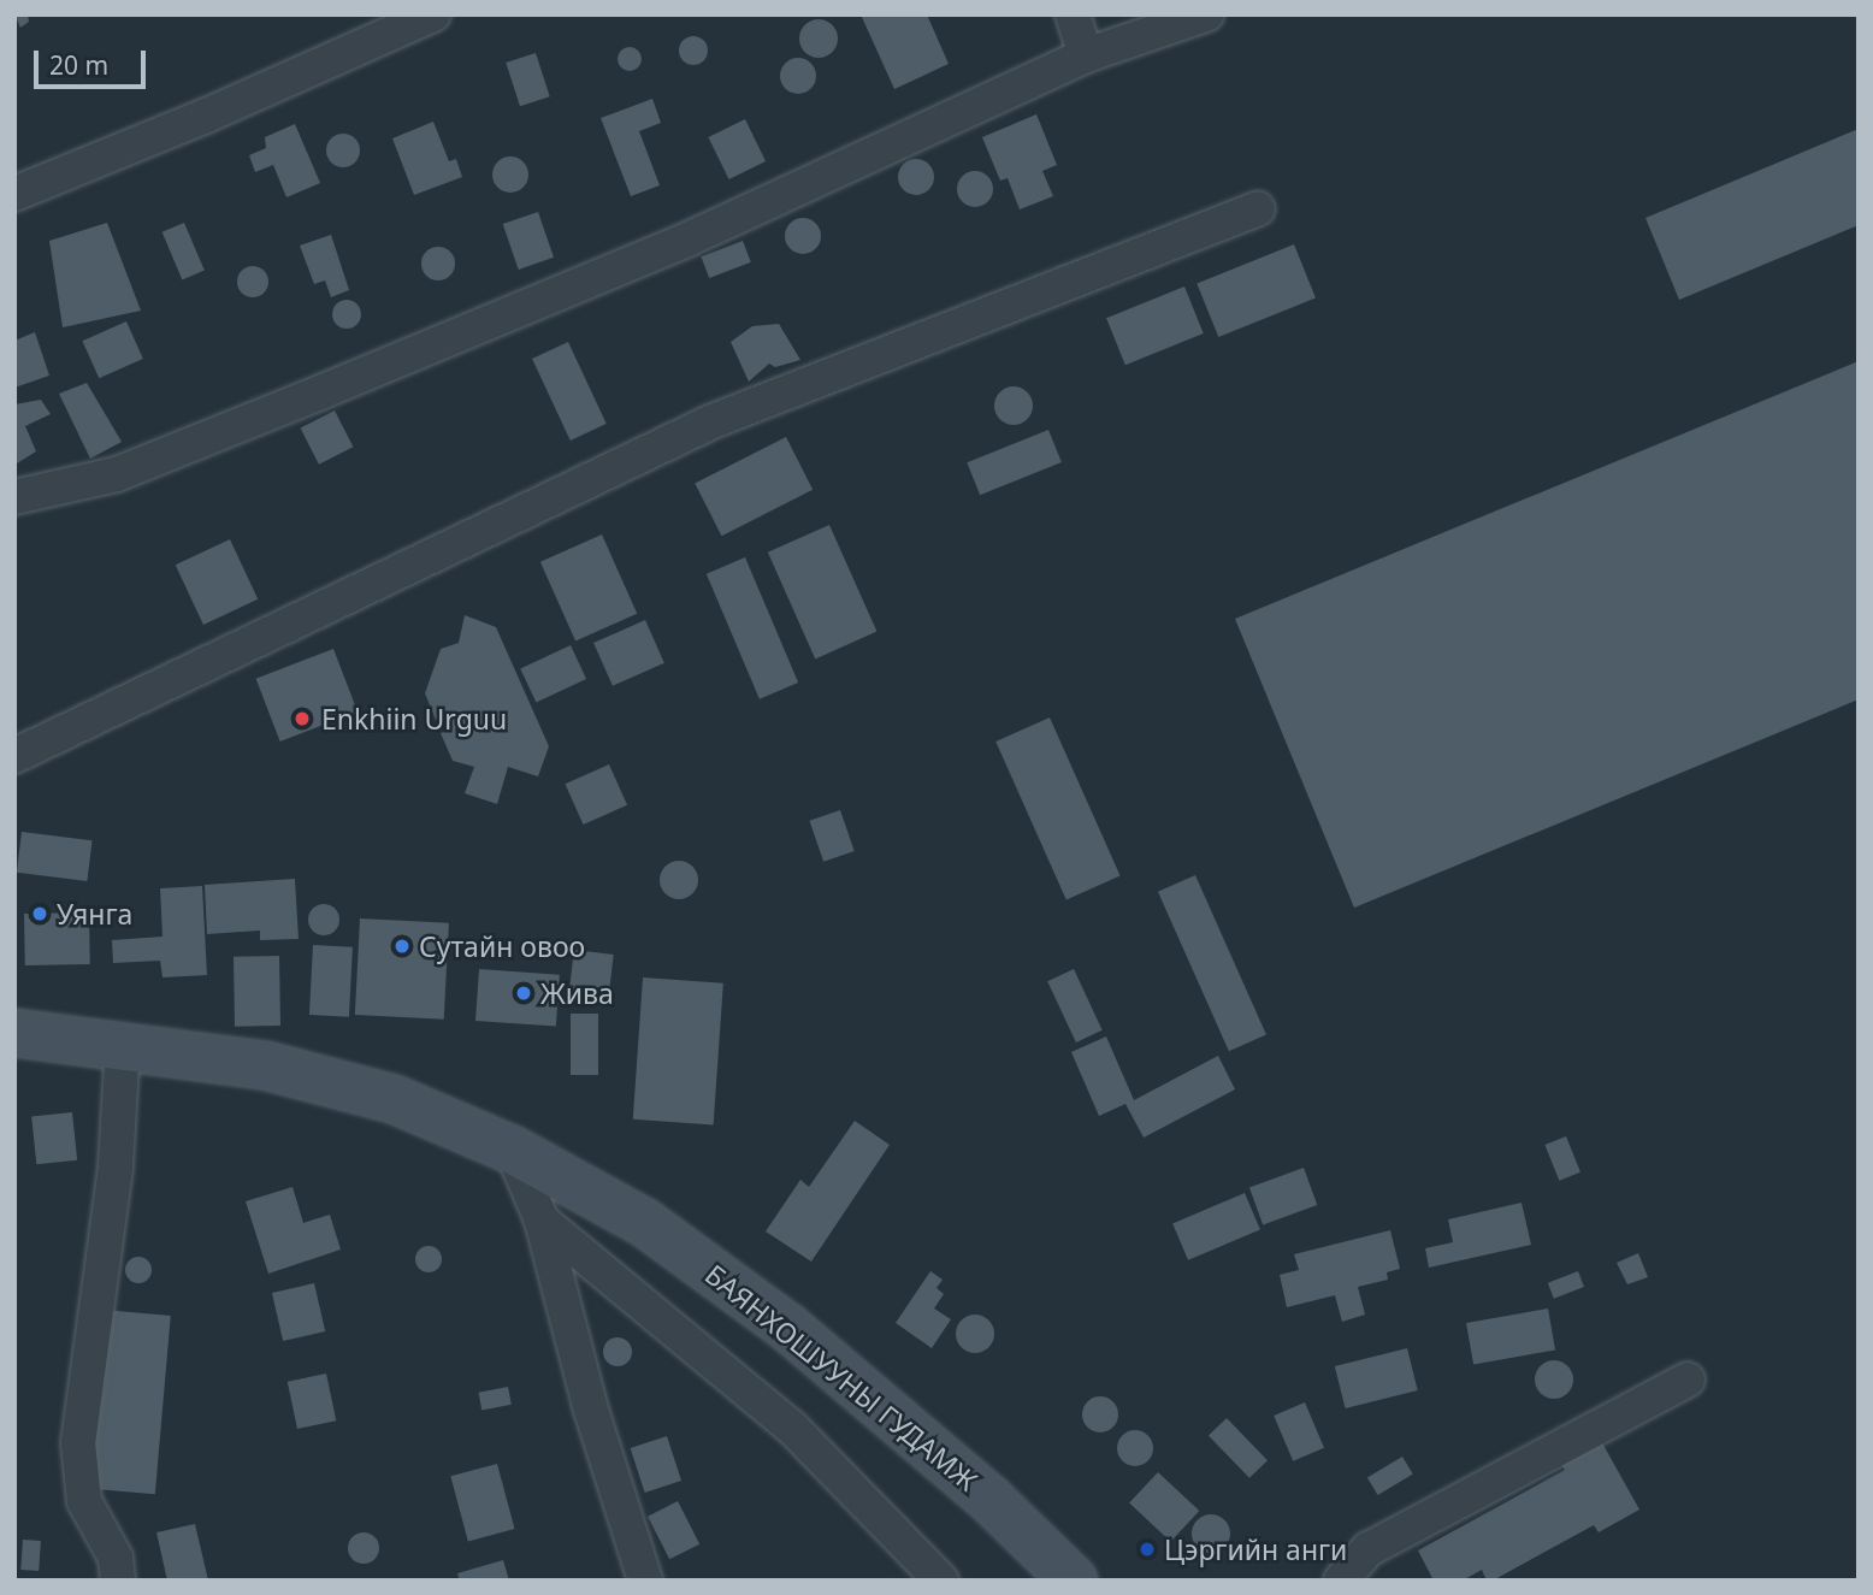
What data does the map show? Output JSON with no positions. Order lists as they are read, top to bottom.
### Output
{
  "streets": {
    "main road": ["БАЯНХОШУУНЫ ГУДАМЖ"]
  },
  "places": [
    "Enkhiin Urguu",
    "Уянга",
    "Сутайн овоо",
    "Жива",
    "Цэргийн анги"
  ],
  "scale_bar": "20 m"
}
